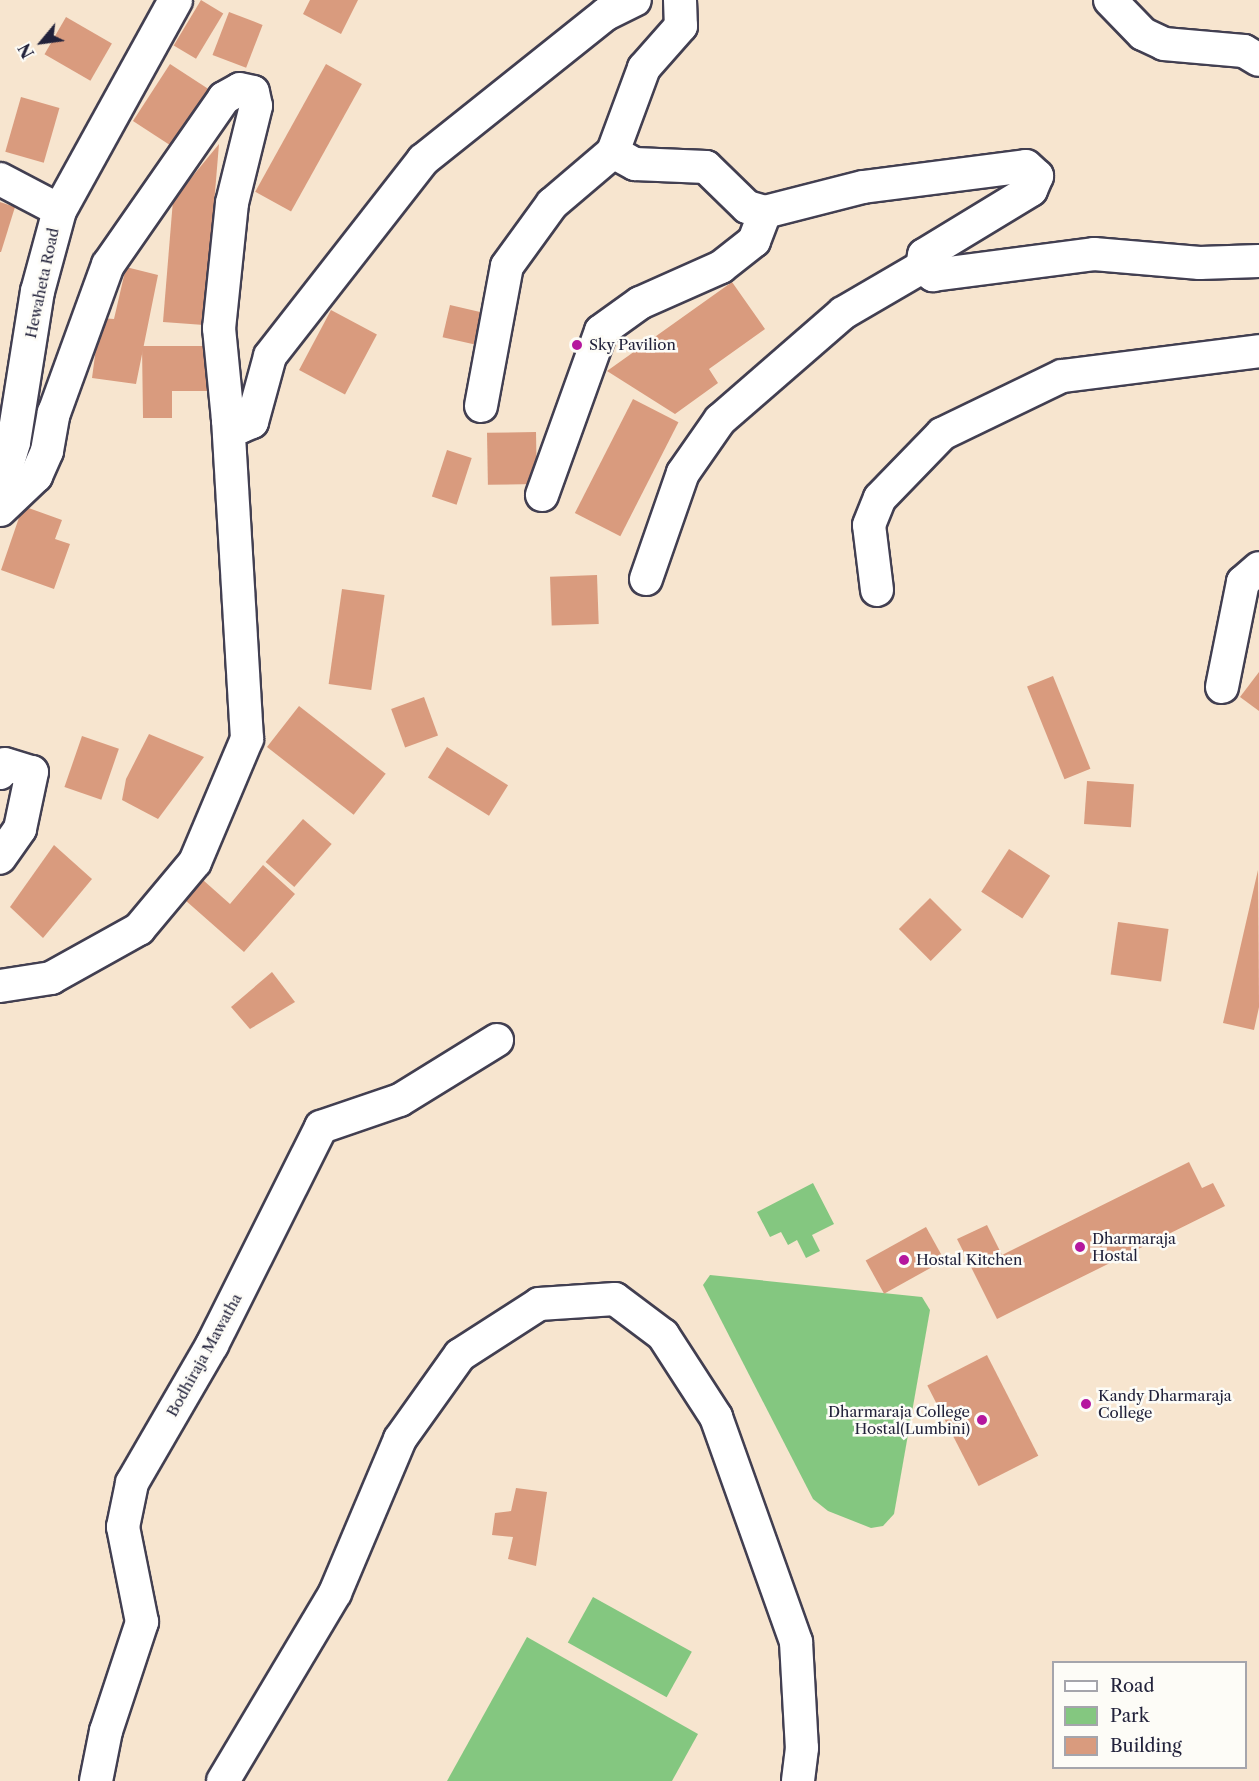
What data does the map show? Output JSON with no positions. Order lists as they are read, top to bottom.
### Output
{
  "streets": {
    "highway": ["Hewaheta Road"],
    "street": ["Bodhiraja Mawatha"]
  },
  "places": [
    "Sky Pavilion",
    "Dharmaraja Hostal",
    "Hostal Kitchen",
    "Kandy Dharmaraja College",
    "Dharmaraja College Hostal(Lumbini)"
  ],
  "legend": ["Road", "Park", "Building"],
  "north": "bottom left"
}
